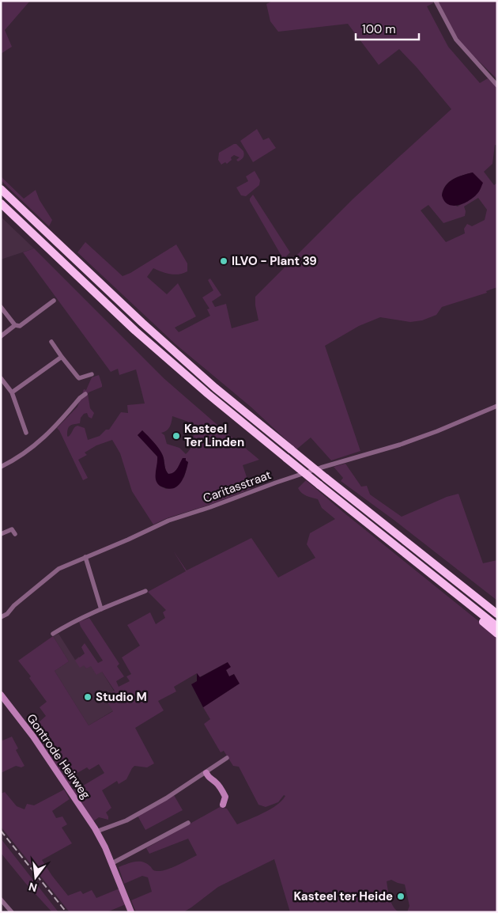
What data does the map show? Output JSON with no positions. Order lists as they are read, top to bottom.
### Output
{
  "streets": {
    "street": ["Caritasstraat", "Gontrode Heirweg"]
  },
  "places": [
    "ILVO - Plant 39",
    "Kasteel Ter Linden",
    "Studio M",
    "Kasteel ter Heide"
  ],
  "scale_bar": "100 m",
  "north": "bottom"
}
